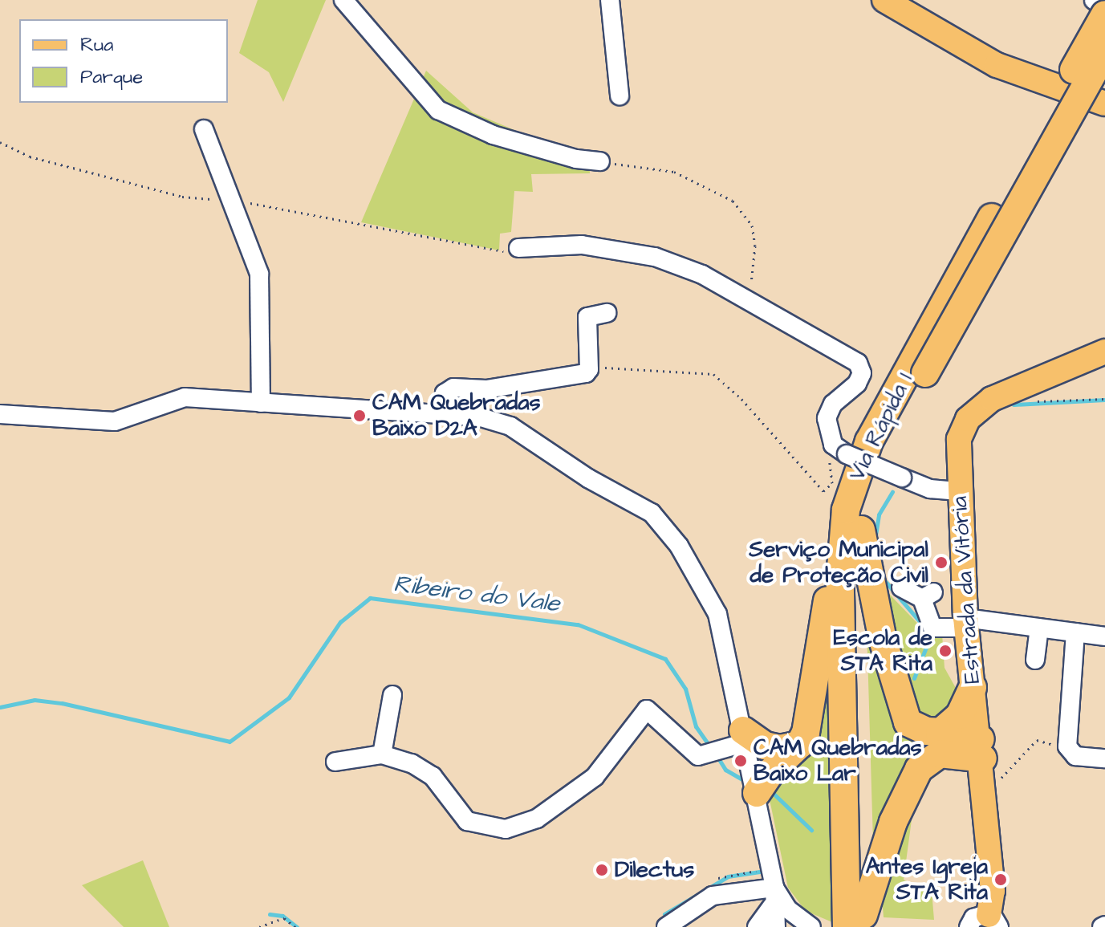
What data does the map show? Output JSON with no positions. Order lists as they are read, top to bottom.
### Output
{
  "streets": {
    "highway": ["Via Rápida 1"],
    "main road": ["Estrada da Vitória"]
  },
  "water": ["Ribeiro do Vale"],
  "places": [
    "CAM Quebradas Baixo D2A",
    "Serviço Municipal de Proteção Civil",
    "Escola de STA Rita",
    "CAM Quebradas Baixo Lar",
    "Dilectus",
    "Antes Igreja STA Rita"
  ],
  "legend": ["Rua", "Parque"]
}
